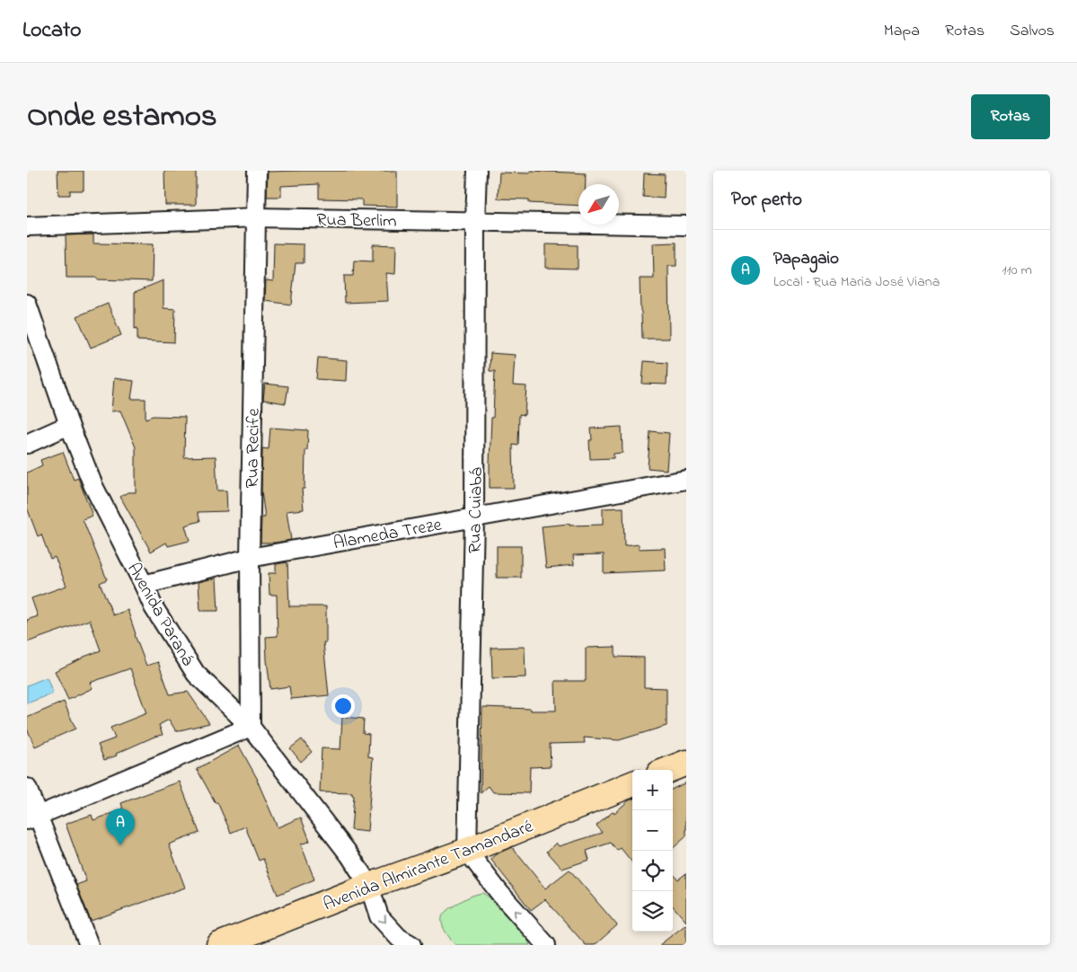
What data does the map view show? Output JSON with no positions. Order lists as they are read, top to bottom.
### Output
{
  "streets": {
    "highway": ["Avenida Almirante Tamandaré"],
    "street": [
      "Rua Berlim",
      "Rua Recife",
      "Rua Cuiabá",
      "Alameda Treze",
      "Avenida Paraná"
    ]
  },
  "crossings": [
    ["Rua Berlim", "Rua Recife"],
    ["Rua Berlim", "Rua Cuiabá"],
    ["Rua Recife", "Alameda Treze"],
    ["Rua Recife", "Avenida Paraná"],
    ["Rua Cuiabá", "Alameda Treze"],
    ["Rua Cuiabá", "Avenida Almirante Tamandaré"],
    ["Alameda Treze", "Avenida Paraná"],
    ["Avenida Paraná", "Avenida Almirante Tamandaré"]
  ],
  "north": "bottom left",
  "page": {
    "header": "Locato",
    "nav": ["Mapa", "Rotas", "Salvos"],
    "title": "Onde estamos",
    "buttons": "Rotas",
    "heading": "Por perto",
    "list": [
      {
        "mark": "A",
        "name": "Papagaio",
        "note": "Local · Rua Maria José Viana",
        "value": "110 m"
      }
    ],
    "map_buttons": ["+", "−"],
    "pins": "A"
  }
}
